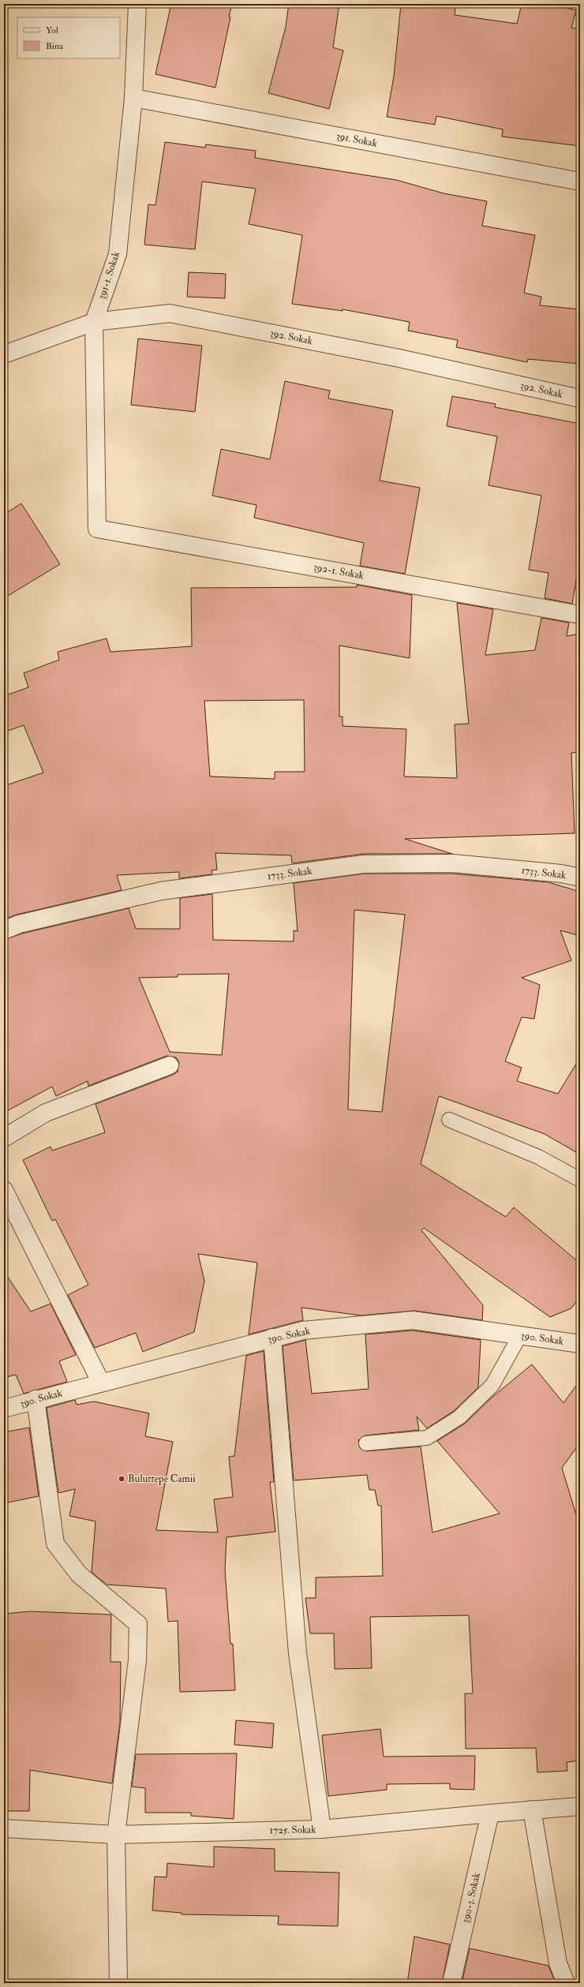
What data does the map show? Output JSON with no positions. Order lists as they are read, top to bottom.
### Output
{
  "streets": {
    "street": [
      "391. Sokak",
      "391-1. Sokak",
      "392. Sokak",
      "392-1. Sokak",
      "1733. Sokak",
      "390. Sokak",
      "1725. Sokak",
      "390-3. Sokak"
    ]
  },
  "crossings": [
    ["391. Sokak", "391-1. Sokak"],
    ["391-1. Sokak", "392. Sokak"],
    ["391-1. Sokak", "392-1. Sokak"],
    ["1725. Sokak", "390-3. Sokak"]
  ],
  "places": ["Buluttepe Camii"],
  "legend": ["Yol", "Bina"]
}
